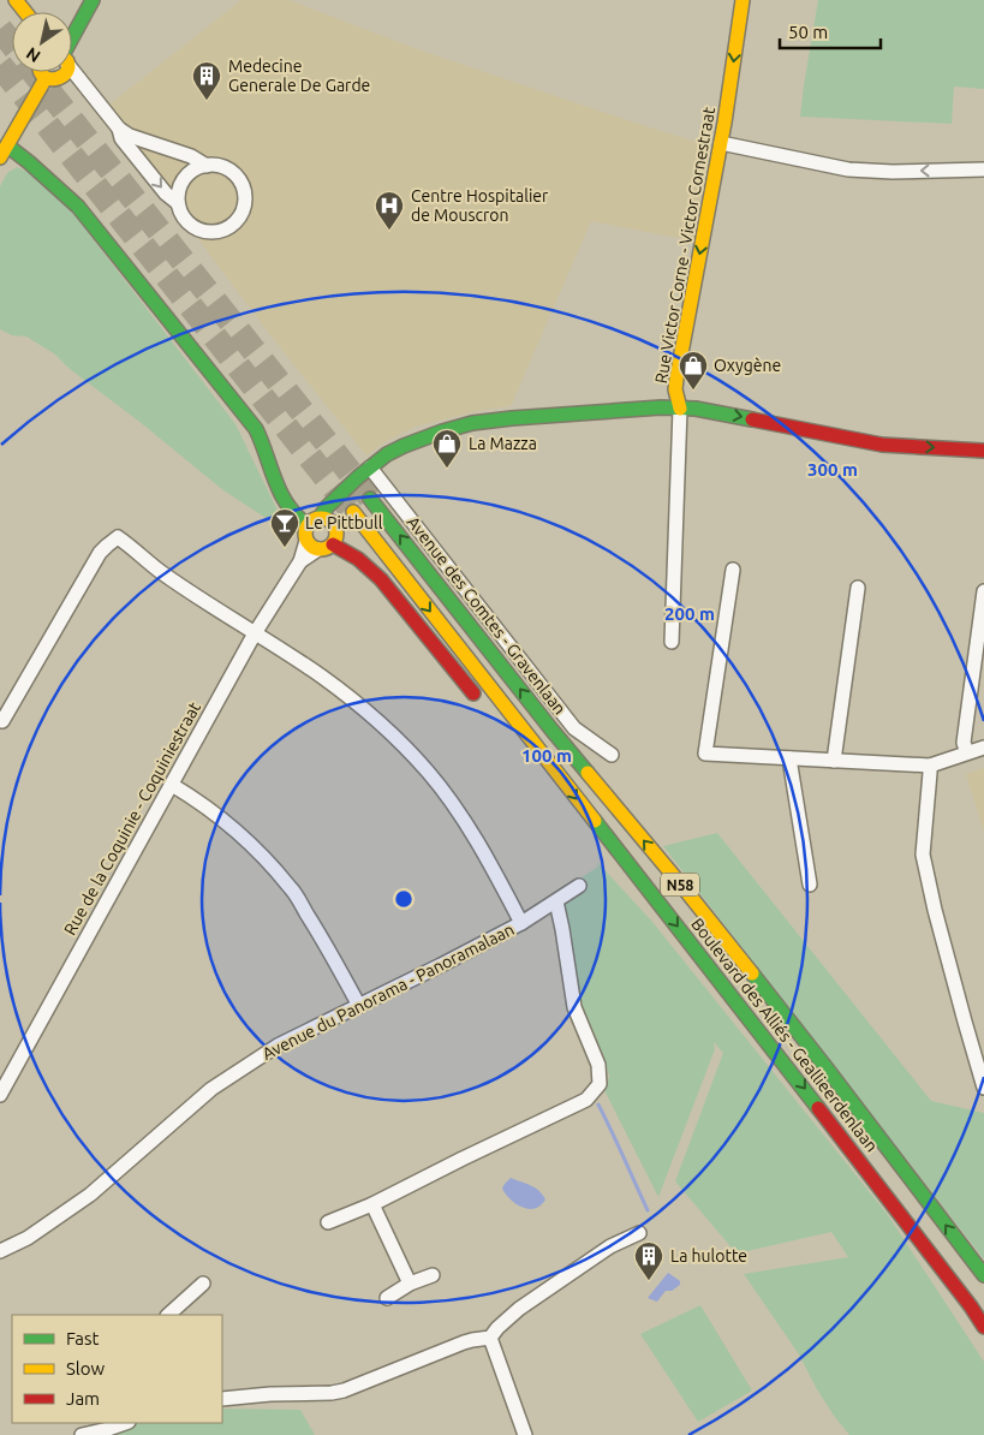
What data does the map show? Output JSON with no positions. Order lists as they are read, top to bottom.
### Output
{
  "streets": {
    "main road": [
      "Rue Victor Corne - Victor Cornestraat",
      "Rue de la Coquinie - Coquiniestraat",
      "N58",
      "Boulevard des Alliés - Geallieerdenlaan"
    ],
    "street": ["Avenue des Comtes - Gravenlaan", "Avenue du Panorama - Panoramalaan"]
  },
  "crossings": [
    ["Rue Victor Corne - Victor Cornestraat", "Rue de la Coquinie - Coquiniestraat"],
    ["Avenue des Comtes - Gravenlaan", "Rue de la Coquinie - Coquiniestraat"]
  ],
  "one_way": ["Rue Victor Corne - Victor Cornestraat"],
  "places": {
    "building": ["Medecine Generale De Garde", "La hulotte"],
    "hospital": ["Centre Hospitalier de Mouscron"],
    "shop": ["Oxygène", "La Mazza"],
    "bar": ["Le Pittbull"]
  },
  "legend": ["Fast", "Slow", "Jam"],
  "scale_bar": "50 m",
  "north": "bottom left",
  "rings": ["300 m", "200 m", "100 m"]
}
